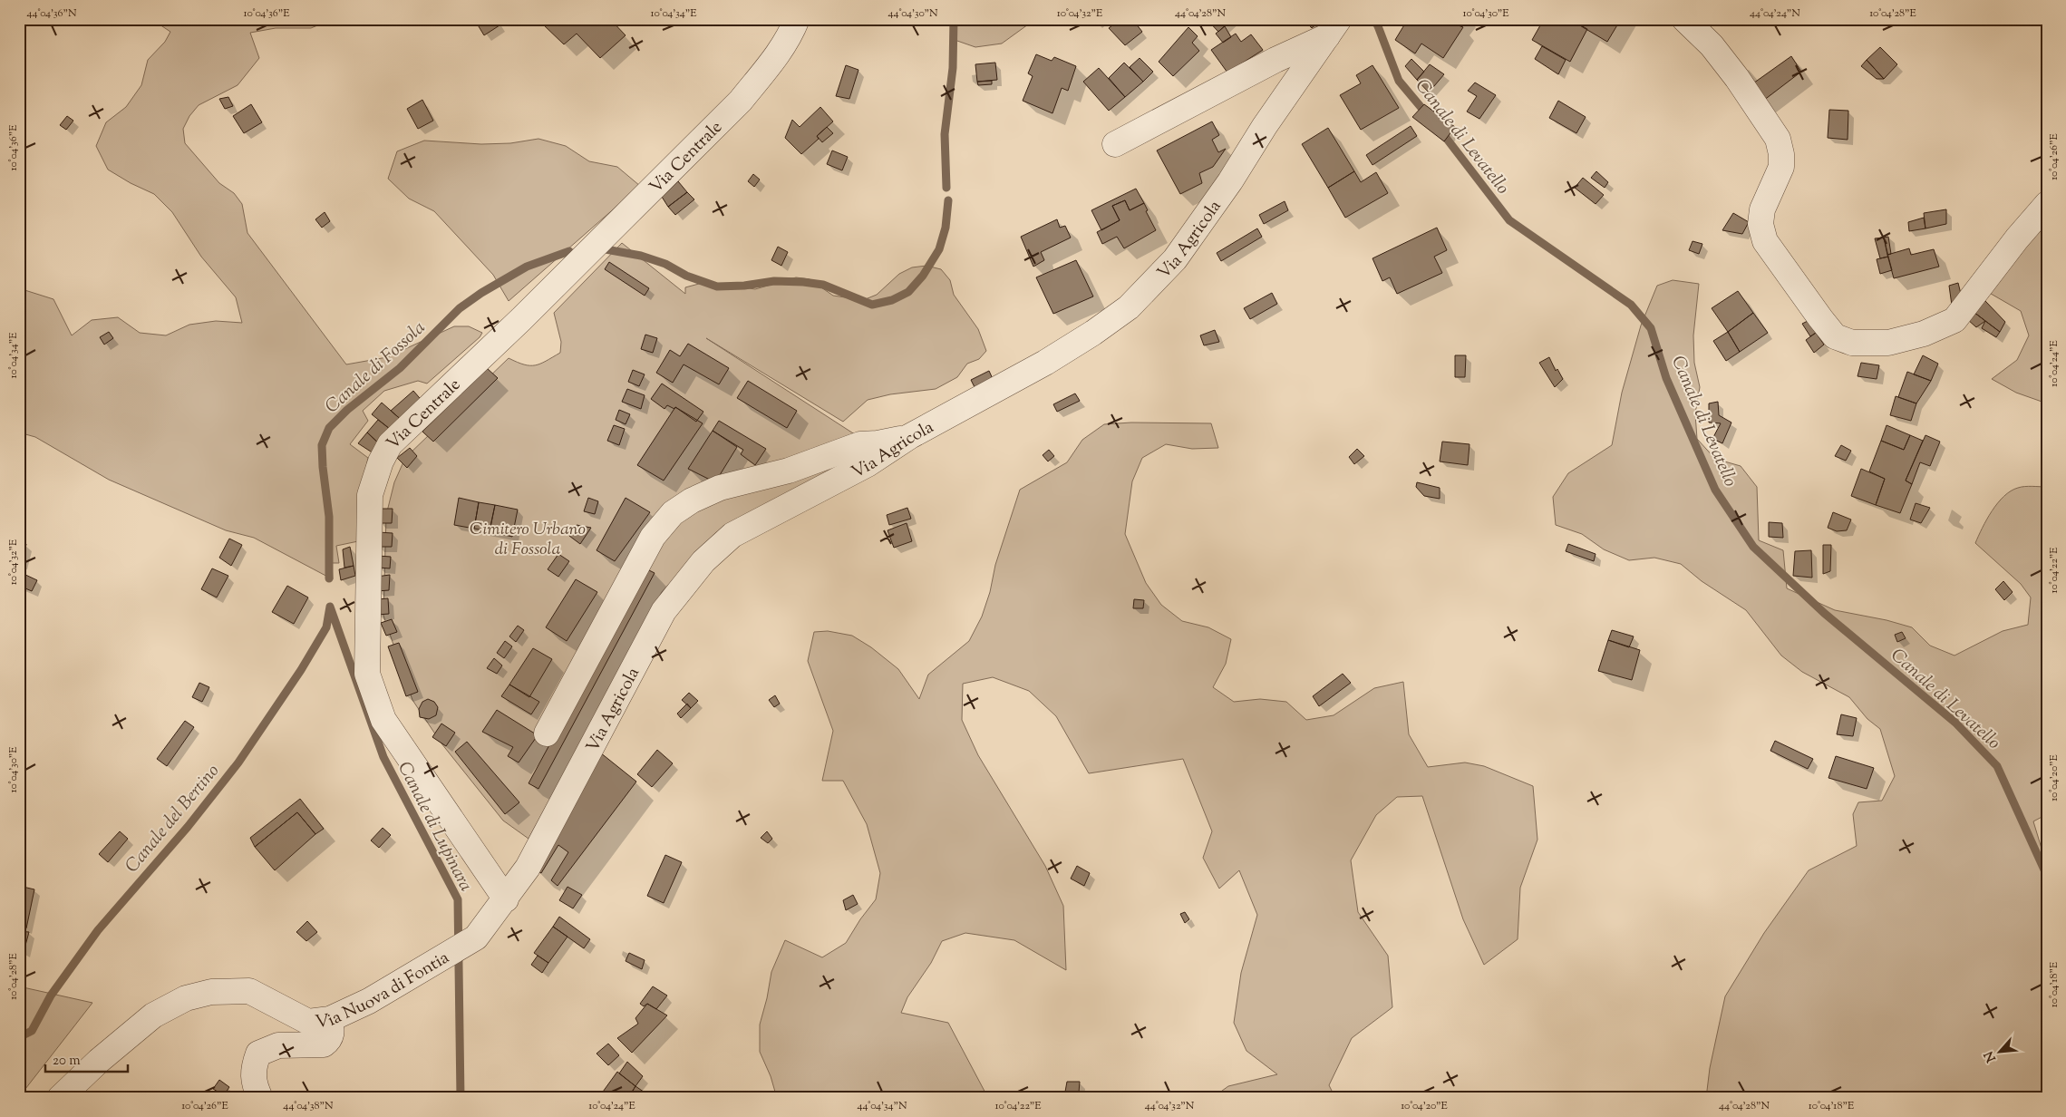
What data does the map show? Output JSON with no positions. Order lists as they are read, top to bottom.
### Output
{
  "streets": {
    "street": ["Via Centrale", "Via Agricola", "Via Nuova di Fontia"]
  },
  "crossings": [
    ["Via Centrale", "Via Agricola"],
    ["Via Centrale", "Via Nuova di Fontia"],
    ["Via Agricola", "Via Nuova di Fontia"]
  ],
  "water": [
    "Canale di Levatello",
    "Canale di Fossola",
    "Canale del Bertino",
    "Canale di Lupinara"
  ],
  "parks": ["Cimitero Urbano di Fossola"],
  "scale_bar": "20 m",
  "north": "bottom left",
  "coordinates": [
    "44°04'36\"N",
    "10°04'36\"E",
    "10°04'34\"E",
    "44°04'30\"N",
    "10°04'32\"E",
    "44°04'28\"N",
    "10°04'30\"E",
    "44°04'24\"N",
    "10°04'28\"E",
    "10°04'26\"E",
    "10°04'24\"E",
    "10°04'22\"E",
    "10°04'20\"E",
    "10°04'18\"E",
    "44°04'38\"N",
    "44°04'34\"N",
    "44°04'32\"N"
  ]
}
